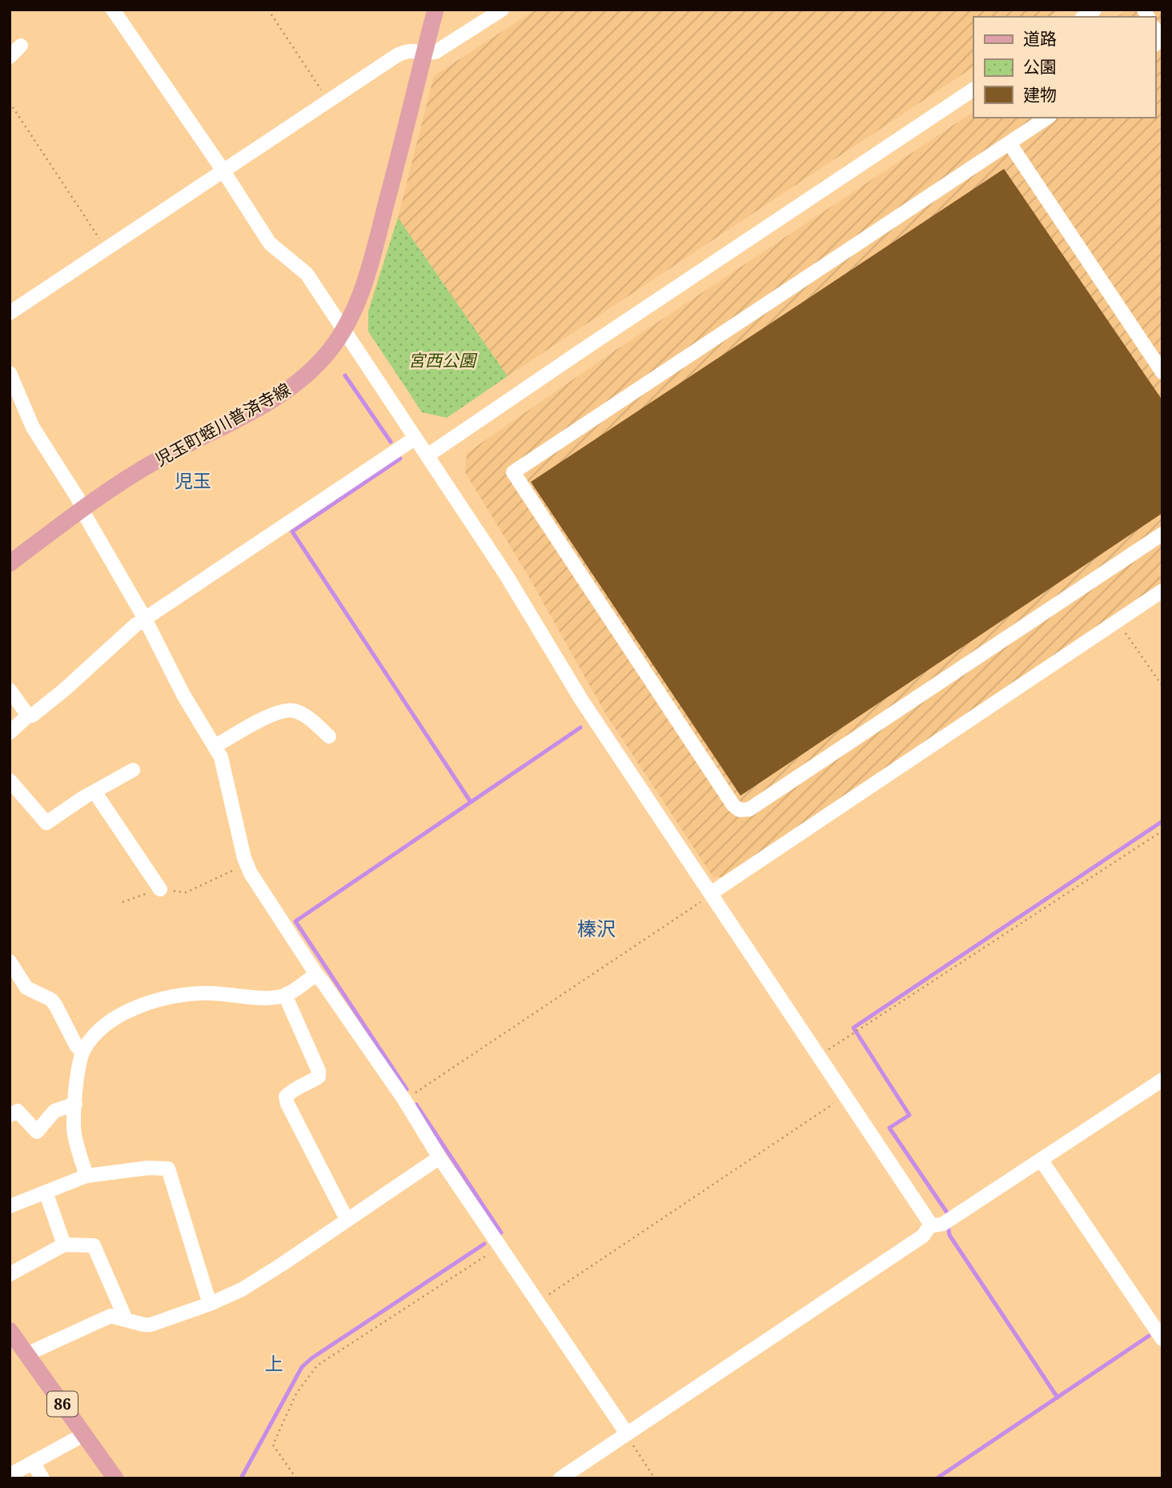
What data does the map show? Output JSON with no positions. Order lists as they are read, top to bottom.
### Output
{
  "streets": {
    "main road": ["児玉町蛭川普済寺線", "86"]
  },
  "districts": ["児玉", "榛沢", "上"],
  "parks": ["宮西公園"],
  "legend": ["道路", "公園", "建物"]
}
